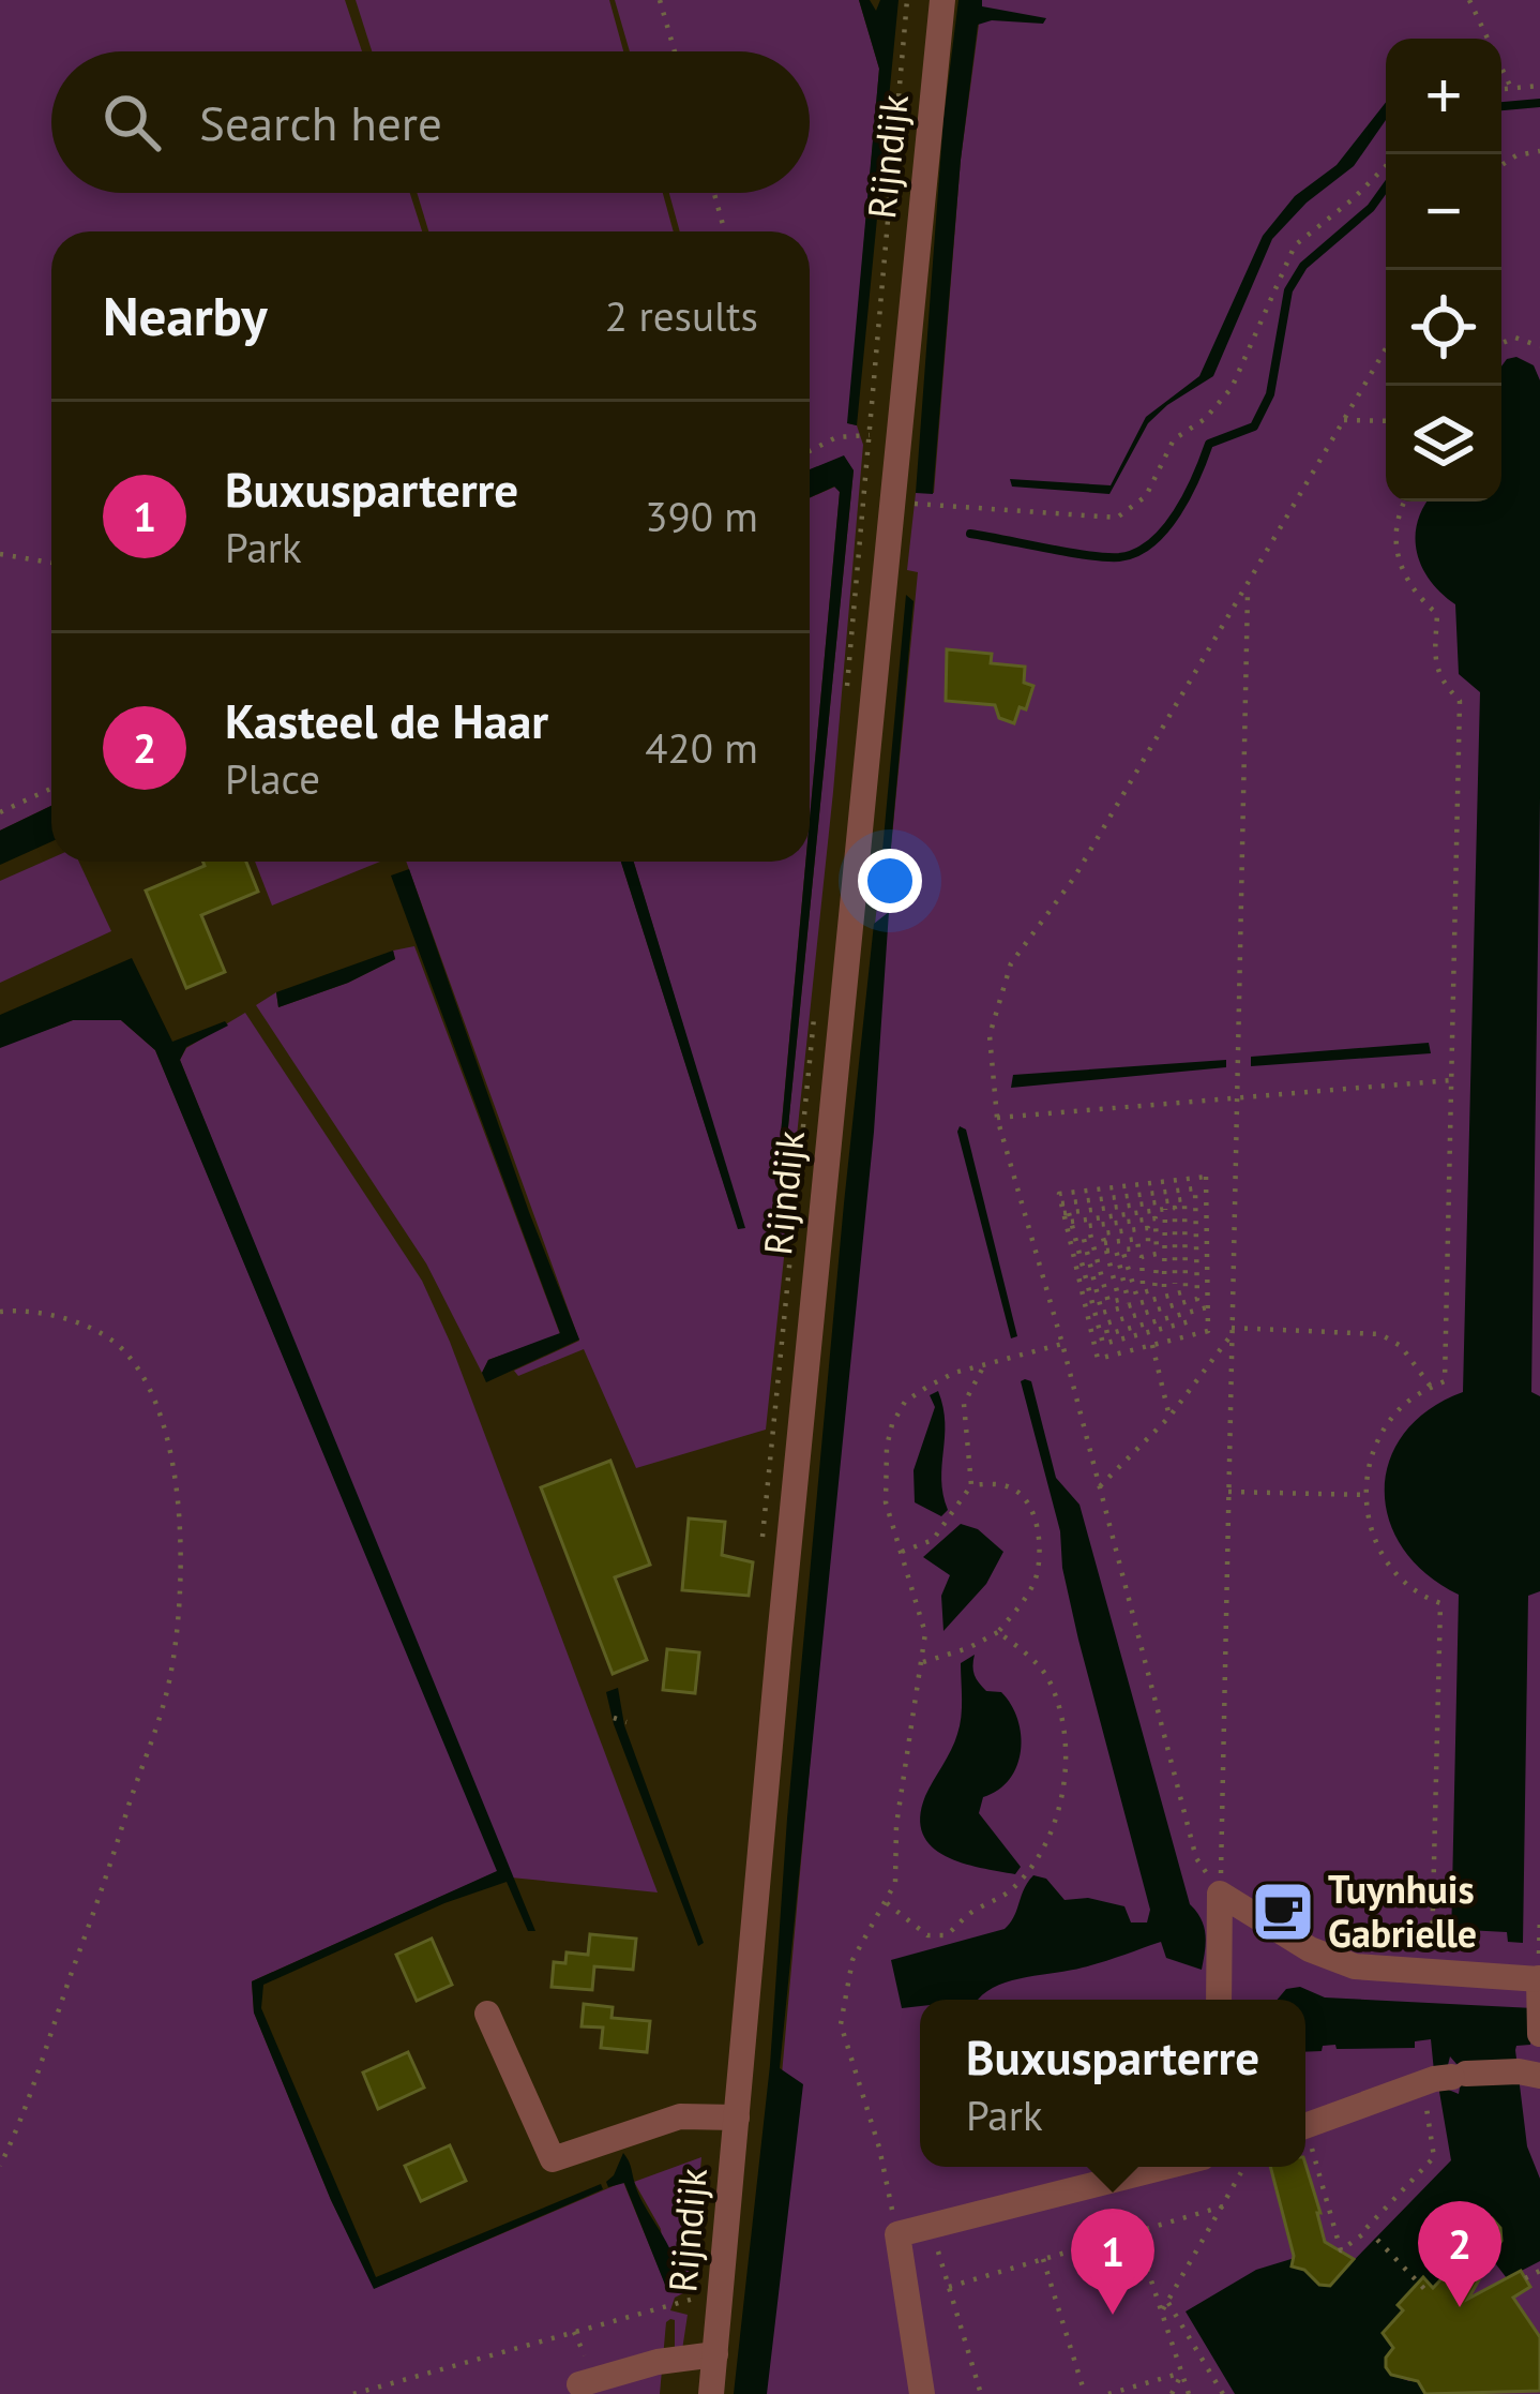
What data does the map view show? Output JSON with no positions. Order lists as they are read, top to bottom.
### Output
{
  "streets": {
    "street": ["Rijndijk"]
  },
  "places": {
    "cafe": ["Tuynhuis Gabrielle"]
  },
  "page": {
    "map_buttons": ["+", "−"],
    "search": "Search here",
    "heading": ["Nearby", "2 results"],
    "list": [
      {
        "mark": "1",
        "name": "Buxusparterre",
        "note": "Park",
        "value": "390 m"
      },
      {
        "mark": "2",
        "name": "Kasteel de Haar",
        "note": "Place",
        "value": "420 m"
      }
    ],
    "popup": ["Buxusparterre", "Park"],
    "pins": ["2", "1"]
  }
}
